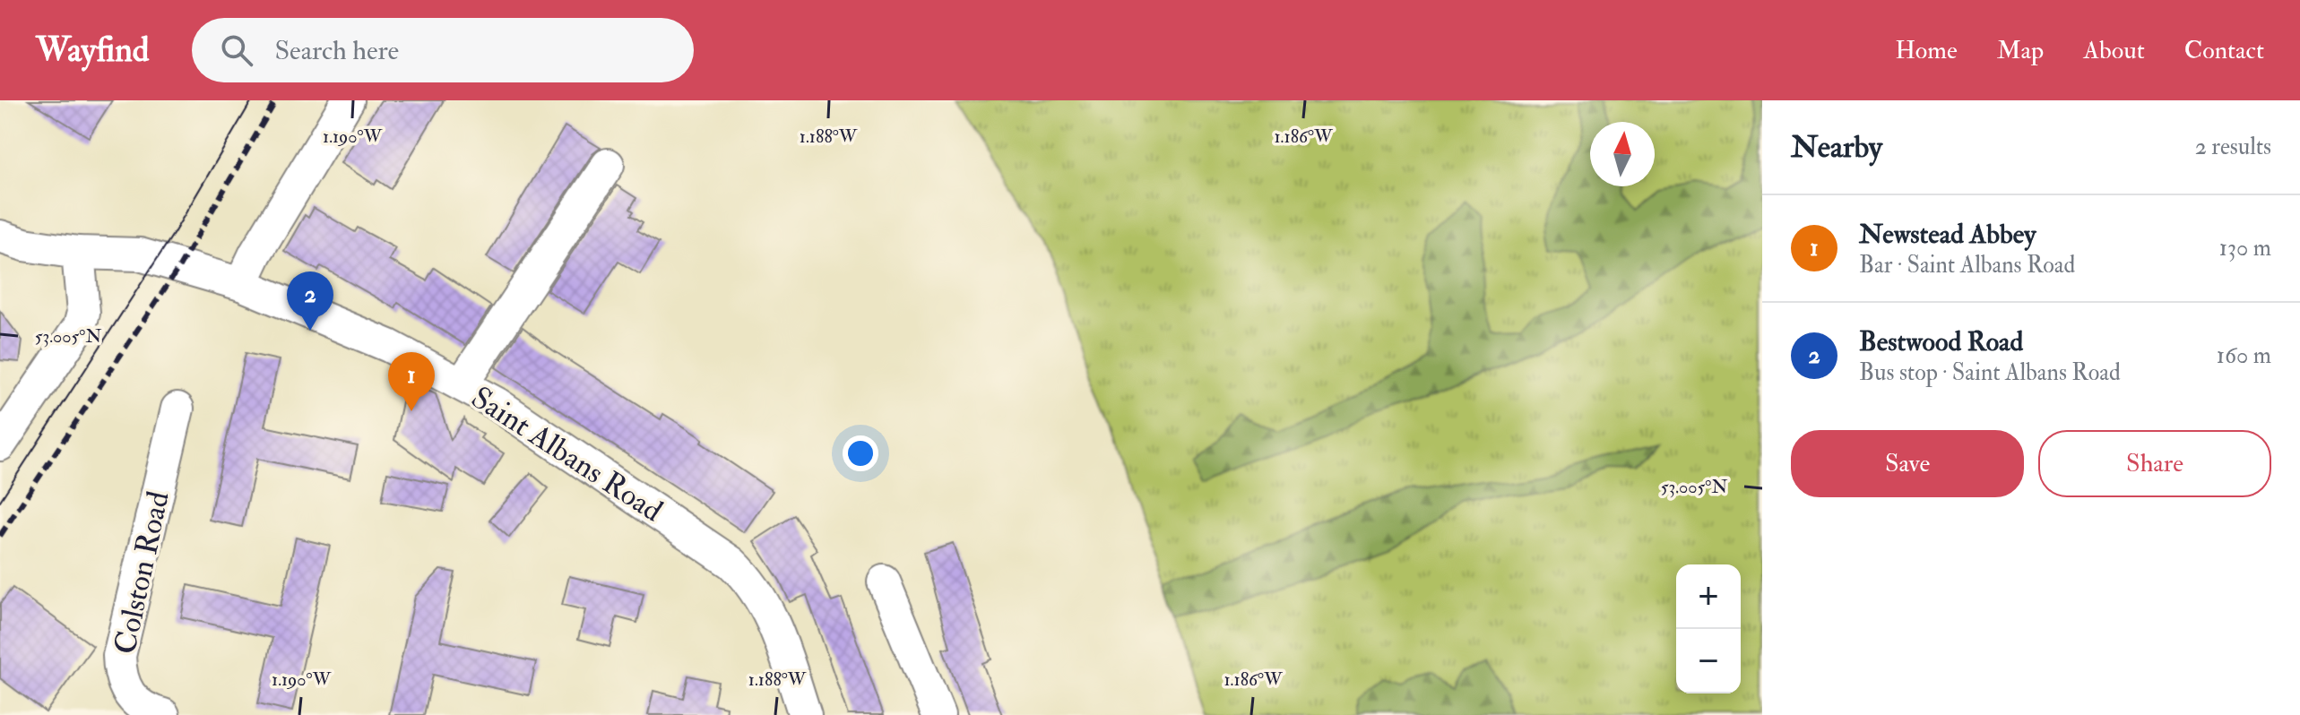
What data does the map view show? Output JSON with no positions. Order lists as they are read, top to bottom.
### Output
{
  "streets": {
    "street": ["Saint Albans Road", "Colston Road"]
  },
  "north": "top",
  "page": {
    "header": "Wayfind",
    "search": "Search here",
    "nav": [
      "Home",
      "Map",
      "About",
      "Contact"
    ],
    "heading": ["Nearby", "2 results"],
    "list": [
      {
        "mark": "1",
        "name": "Newstead Abbey",
        "note": "Bar · Saint Albans Road",
        "value": "130 m"
      },
      {
        "mark": "2",
        "name": "Bestwood Road",
        "note": "Bus stop · Saint Albans Road",
        "value": "160 m"
      }
    ],
    "pins": ["2", "1"],
    "buttons": ["Save", "Share"],
    "map_buttons": ["+", "−"]
  },
  "coordinates": [
    "1.190°W",
    "1.188°W",
    "1.186°W",
    "53.005°N"
  ]
}
